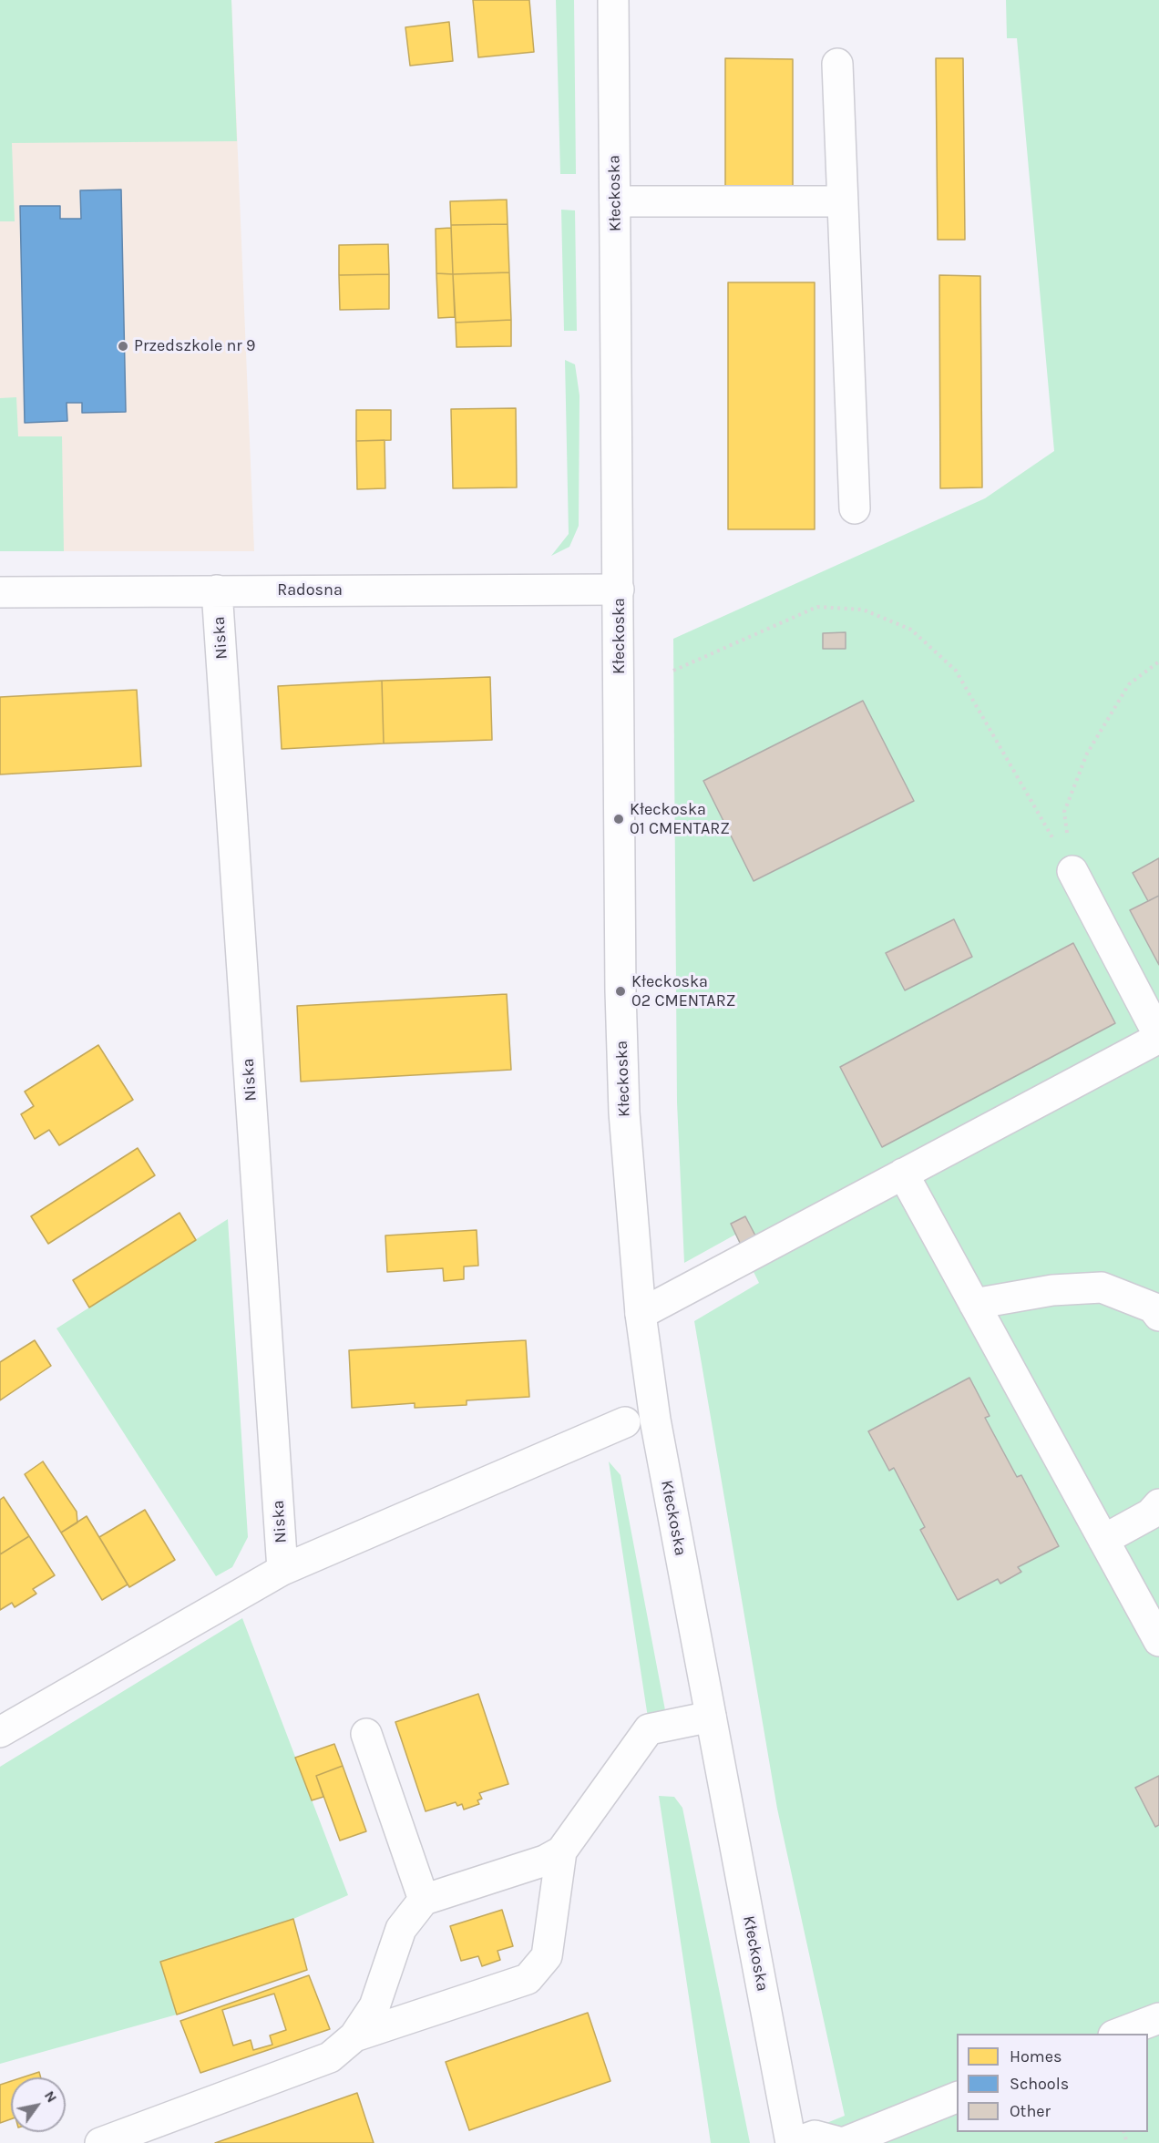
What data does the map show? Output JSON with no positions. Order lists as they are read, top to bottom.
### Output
{
  "streets": {
    "street": ["Kłeckoska", "Radosna", "Niska"]
  },
  "crossings": [
    ["Kłeckoska", "Radosna"],
    ["Radosna", "Niska"]
  ],
  "places": ["Przedszkole nr 9", "Kłeckoska 01 CMENTARZ", "Kłeckoska 02 CMENTARZ"],
  "legend": ["Homes", "Schools", "Other"],
  "north": "top right"
}
